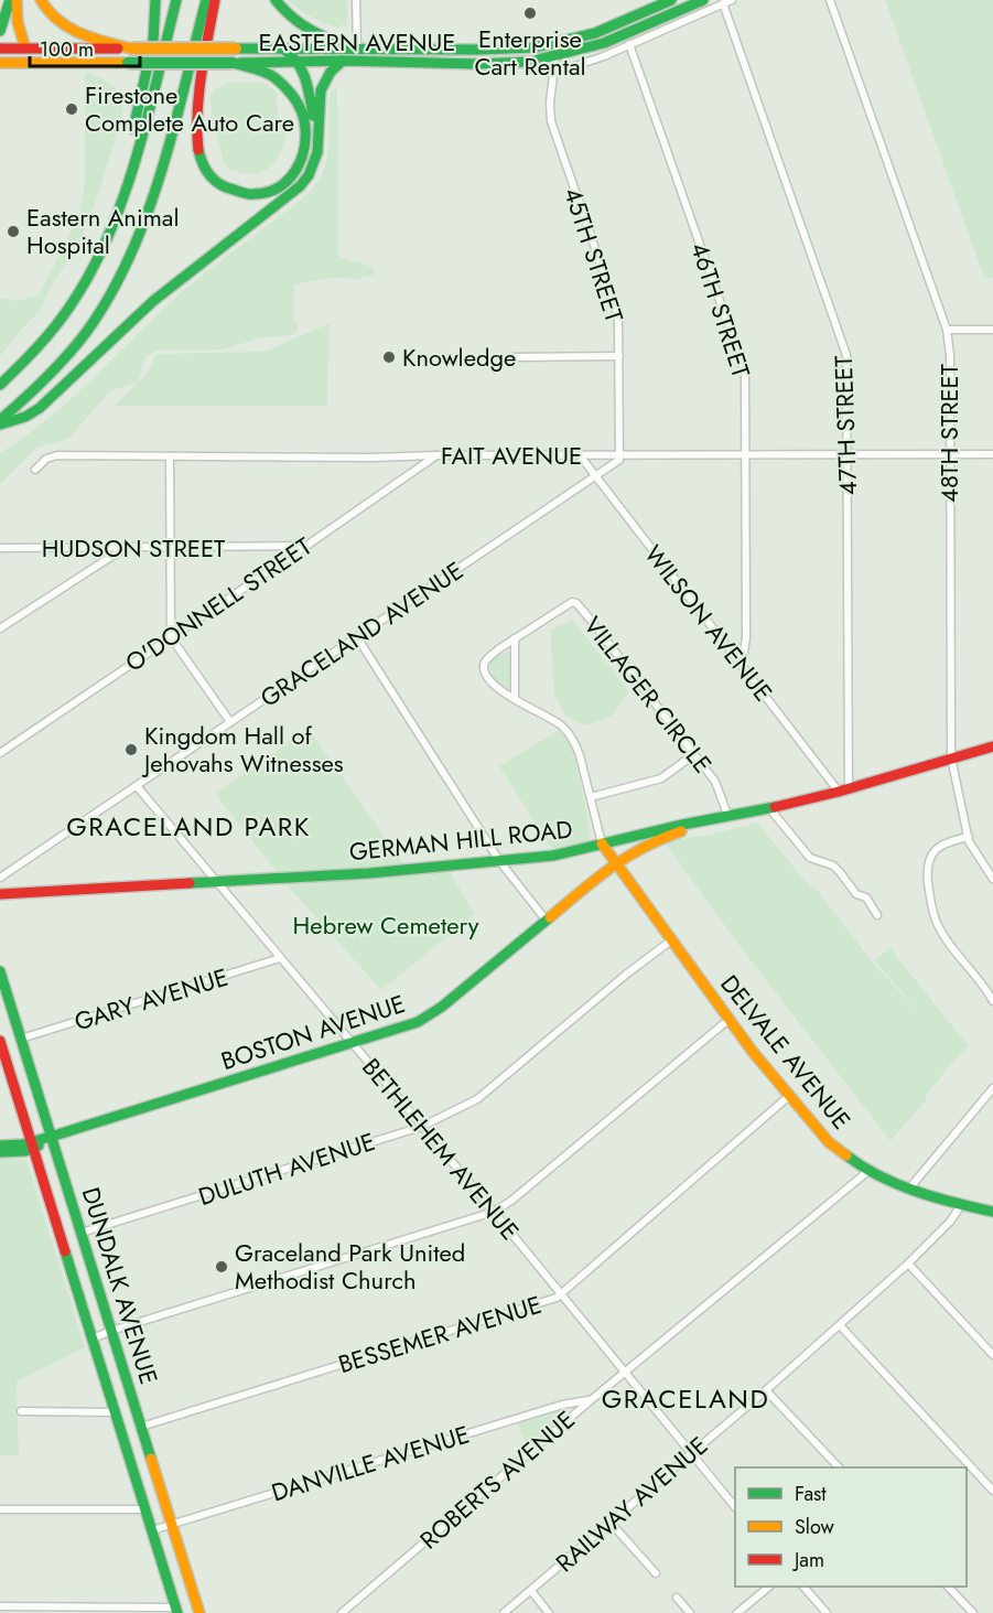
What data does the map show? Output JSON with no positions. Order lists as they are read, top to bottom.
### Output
{
  "streets": {
    "main road": [
      "EASTERN AVENUE",
      "GERMAN HILL ROAD",
      "BOSTON AVENUE",
      "DELVALE AVENUE",
      "DUNDALK AVENUE"
    ],
    "street": [
      "45TH STREET",
      "46TH STREET",
      "47TH STREET",
      "48TH STREET",
      "FAIT AVENUE",
      "HUDSON STREET",
      "O'DONNELL STREET",
      "WILSON AVENUE",
      "GRACELAND AVENUE",
      "VILLAGER CIRCLE",
      "GARY AVENUE",
      "BETHLEHEM AVENUE",
      "DULUTH AVENUE",
      "BESSEMER AVENUE",
      "DANVILLE AVENUE",
      "ROBERTS AVENUE",
      "RAILWAY AVENUE"
    ]
  },
  "crossings": [
    ["EASTERN AVENUE", "45TH STREET"],
    ["45TH STREET", "FAIT AVENUE"],
    ["45TH STREET", "GRACELAND AVENUE"],
    ["46TH STREET", "FAIT AVENUE"],
    ["46TH STREET", "WILSON AVENUE"],
    ["47TH STREET", "FAIT AVENUE"],
    ["47TH STREET", "WILSON AVENUE"],
    ["47TH STREET", "GERMAN HILL ROAD"],
    ["48TH STREET", "FAIT AVENUE"],
    ["48TH STREET", "GERMAN HILL ROAD"],
    ["FAIT AVENUE", "O'DONNELL STREET"],
    ["FAIT AVENUE", "WILSON AVENUE"],
    ["FAIT AVENUE", "GRACELAND AVENUE"],
    ["HUDSON STREET", "O'DONNELL STREET"],
    ["WILSON AVENUE", "GRACELAND AVENUE"],
    ["WILSON AVENUE", "GERMAN HILL ROAD"],
    ["GRACELAND AVENUE", "BETHLEHEM AVENUE"],
    ["VILLAGER CIRCLE", "GERMAN HILL ROAD"],
    ["VILLAGER CIRCLE", "BOSTON AVENUE"],
    ["VILLAGER CIRCLE", "DELVALE AVENUE"],
    ["GERMAN HILL ROAD", "BOSTON AVENUE"],
    ["GERMAN HILL ROAD", "DELVALE AVENUE"],
    ["GERMAN HILL ROAD", "BETHLEHEM AVENUE"],
    ["GARY AVENUE", "BETHLEHEM AVENUE"],
    ["GARY AVENUE", "DUNDALK AVENUE"],
    ["BOSTON AVENUE", "DELVALE AVENUE"],
    ["BOSTON AVENUE", "BETHLEHEM AVENUE"],
    ["BOSTON AVENUE", "DUNDALK AVENUE"],
    ["DELVALE AVENUE", "DULUTH AVENUE"],
    ["DELVALE AVENUE", "BESSEMER AVENUE"],
    ["DELVALE AVENUE", "ROBERTS AVENUE"],
    ["DELVALE AVENUE", "RAILWAY AVENUE"],
    ["BETHLEHEM AVENUE", "DULUTH AVENUE"],
    ["BETHLEHEM AVENUE", "BESSEMER AVENUE"],
    ["BETHLEHEM AVENUE", "ROBERTS AVENUE"],
    ["BETHLEHEM AVENUE", "RAILWAY AVENUE"],
    ["DULUTH AVENUE", "DUNDALK AVENUE"],
    ["DUNDALK AVENUE", "BESSEMER AVENUE"],
    ["DUNDALK AVENUE", "DANVILLE AVENUE"],
    ["DANVILLE AVENUE", "ROBERTS AVENUE"]
  ],
  "districts": ["GRACELAND PARK", "GRACELAND"],
  "parks": ["Hebrew Cemetery"],
  "places": [
    "Enterprise Cart Rental",
    "Firestone Complete Auto Care",
    "Eastern Animal Hospital",
    "Knowledge",
    "Kingdom Hall of Jehovahs Witnesses",
    "Graceland Park United Methodist Church"
  ],
  "legend": ["Fast", "Slow", "Jam"],
  "scale_bar": "100 m"
}
